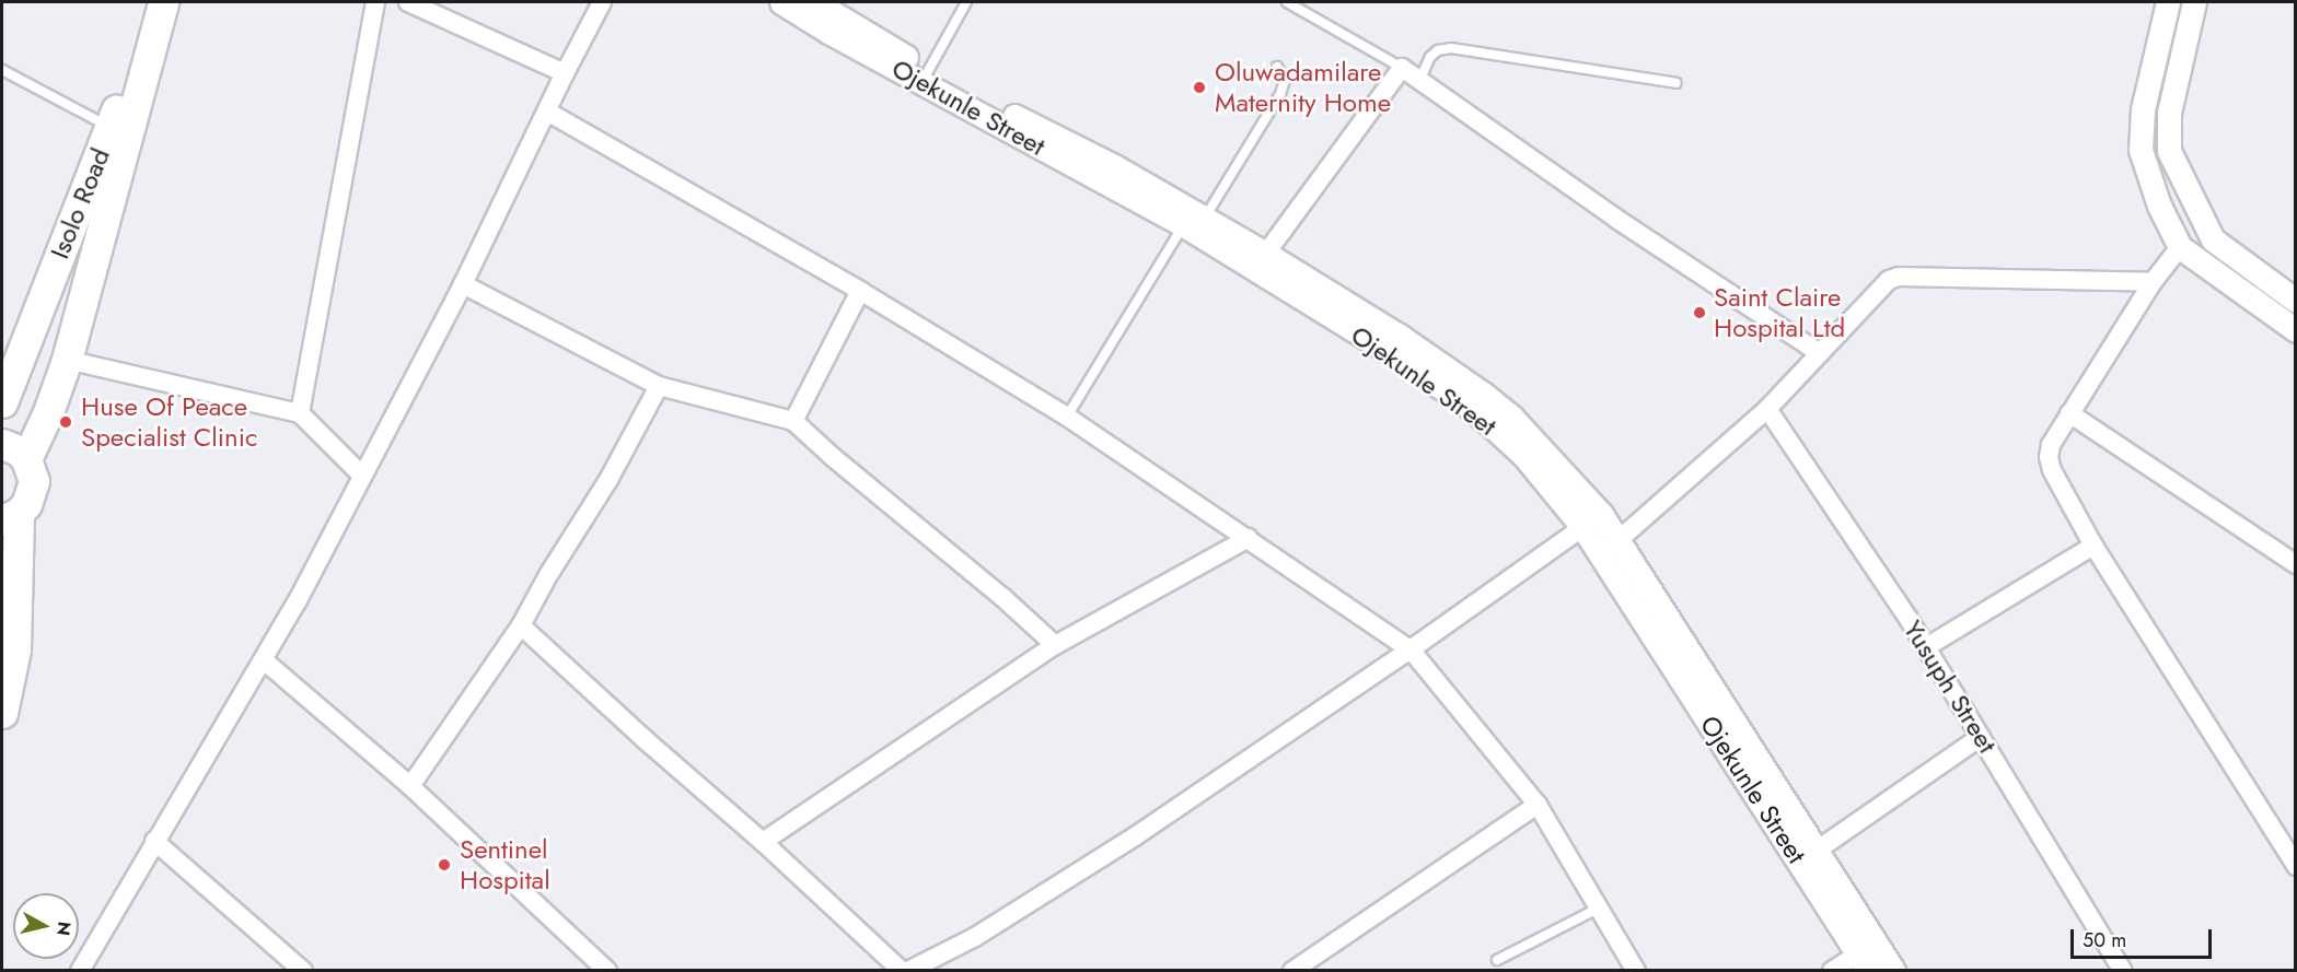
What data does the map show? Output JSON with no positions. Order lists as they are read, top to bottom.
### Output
{
  "streets": {
    "main road": ["Isolo Road"],
    "street": ["Ojekunle Street", "Yusuph Street"]
  },
  "places": [
    "Oluwadamilare Maternity Home",
    "Saint Claire Hospital Ltd",
    "Huse Of Peace Specialist Clinic",
    "Sentinel Hospital"
  ],
  "scale_bar": "50 m",
  "north": "right"
}
